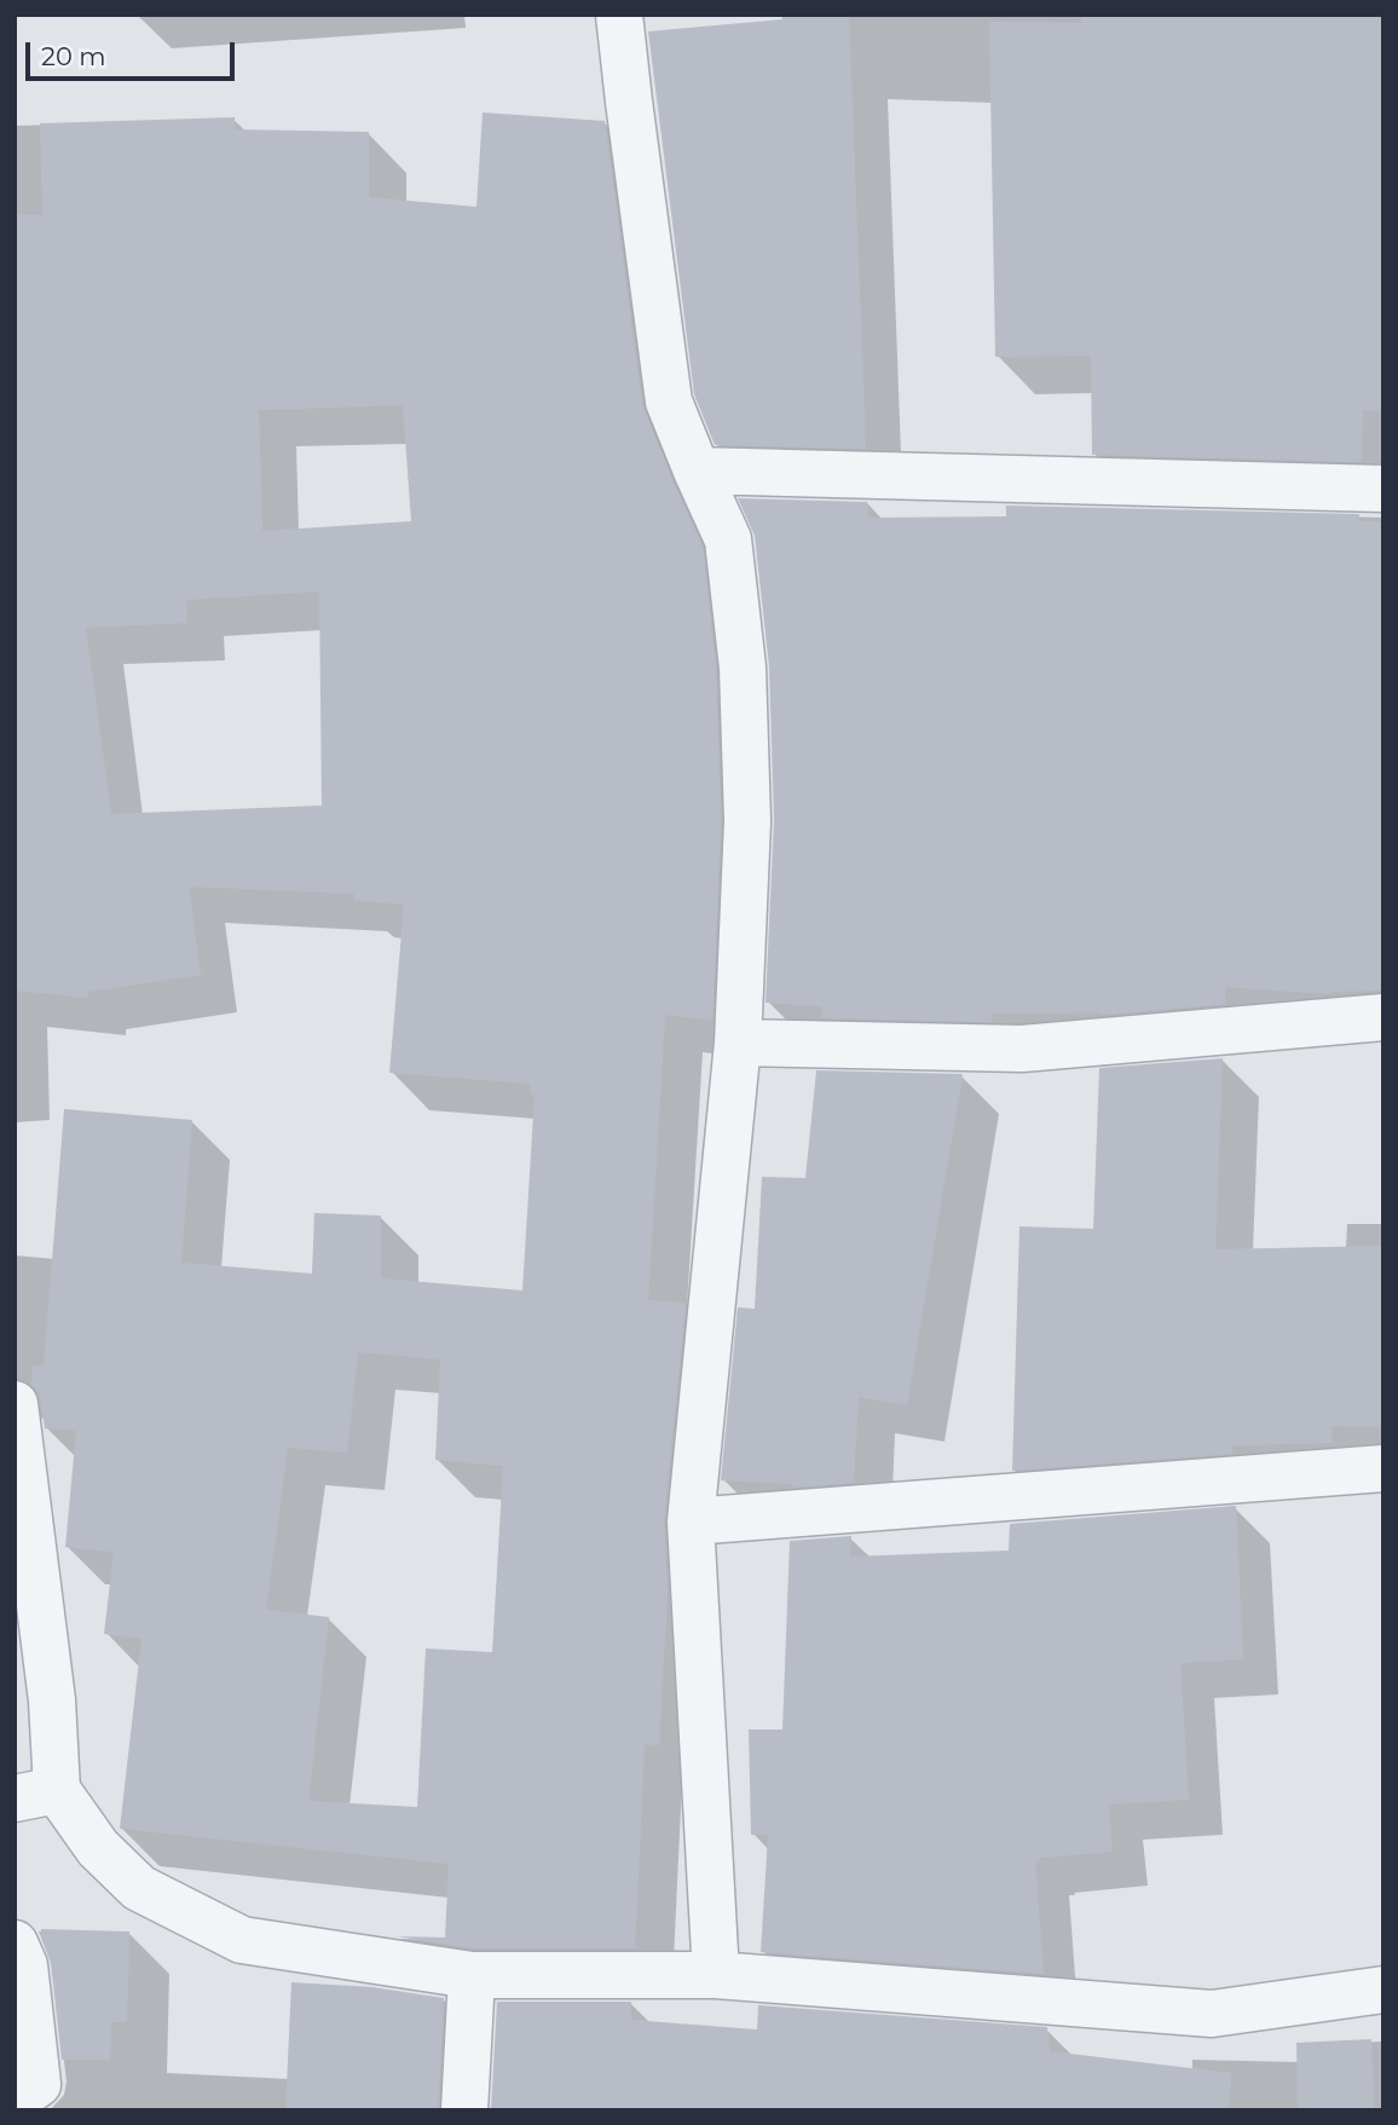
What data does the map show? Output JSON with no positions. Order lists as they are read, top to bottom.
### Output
{
  "scale_bar": "20 m"
}
